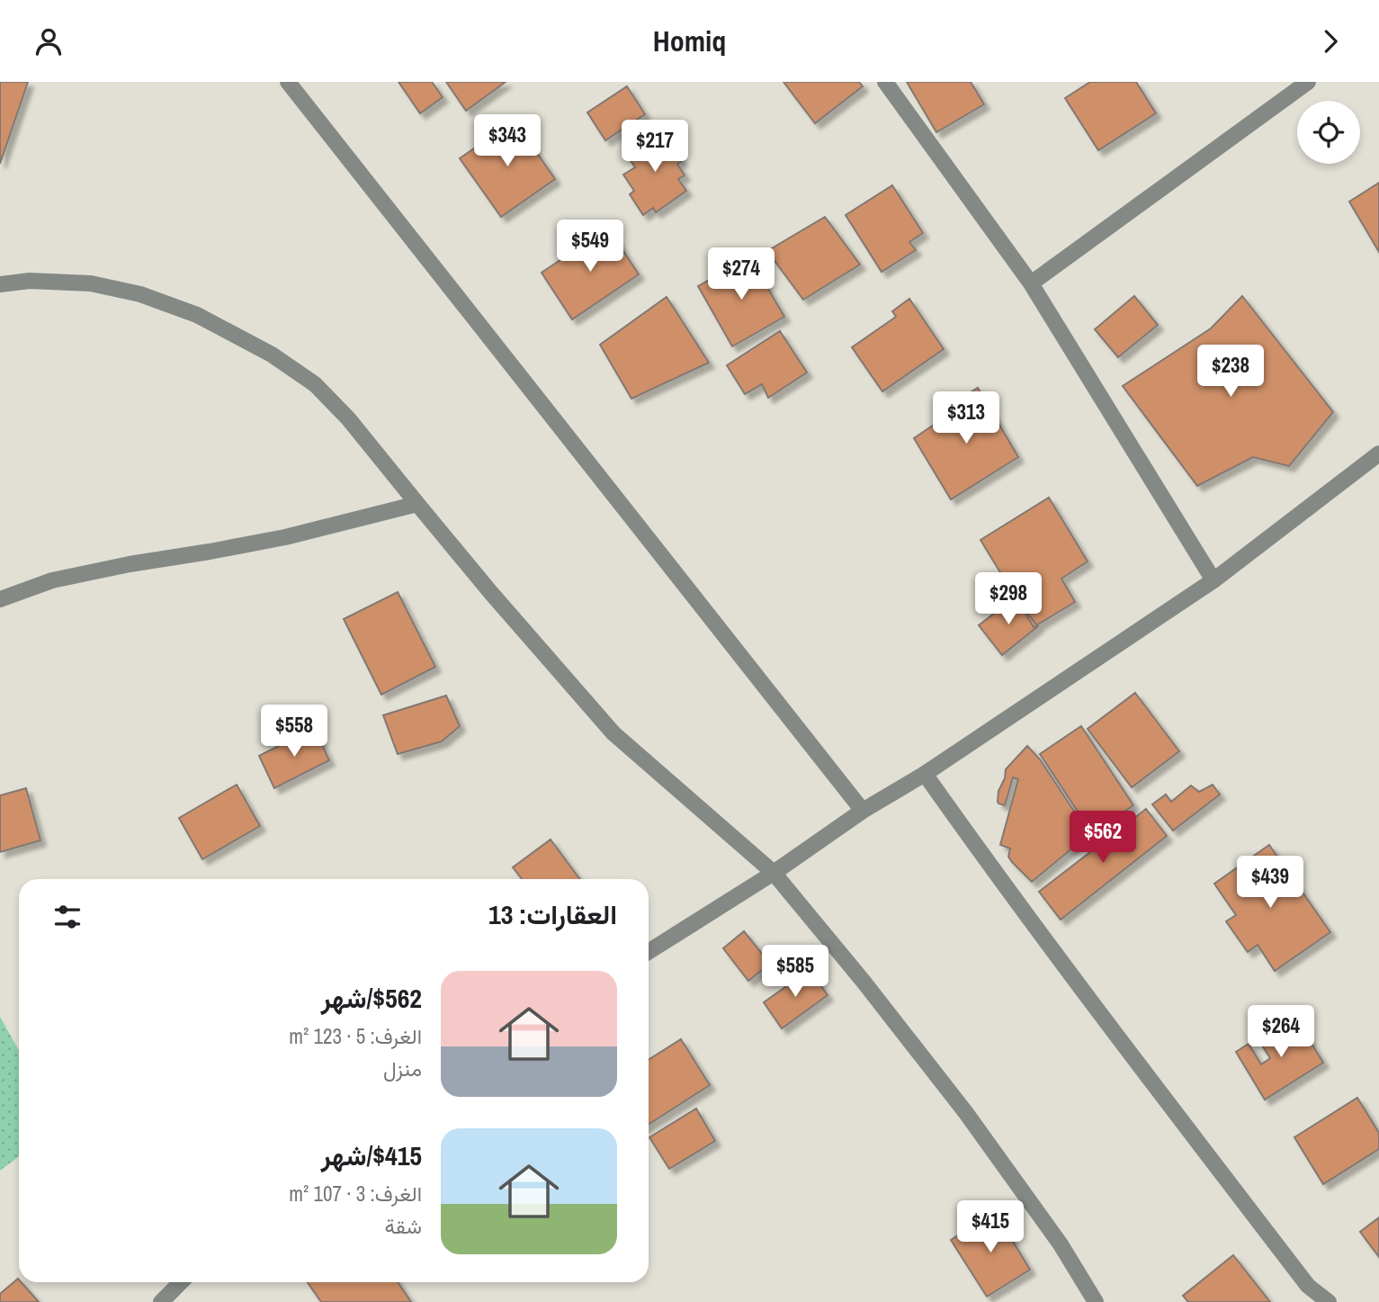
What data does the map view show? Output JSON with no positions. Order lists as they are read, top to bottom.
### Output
{
  "page": {
    "header": "Homiq",
    "price": [
      "$343",
      "$217",
      "$549",
      "$274",
      "$238",
      "$313",
      "$298",
      "$558",
      "$562",
      "$439",
      "$585",
      "$264",
      "$415"
    ],
    "heading": "العقارات: 13",
    "list": [
      {
        "name": "$562/شهر",
        "note": "الغرف: 5 · 123 m² · منزل"
      },
      {
        "name": "$415/شهر",
        "note": "الغرف: 3 · 107 m² · شقة"
      }
    ]
  }
}
